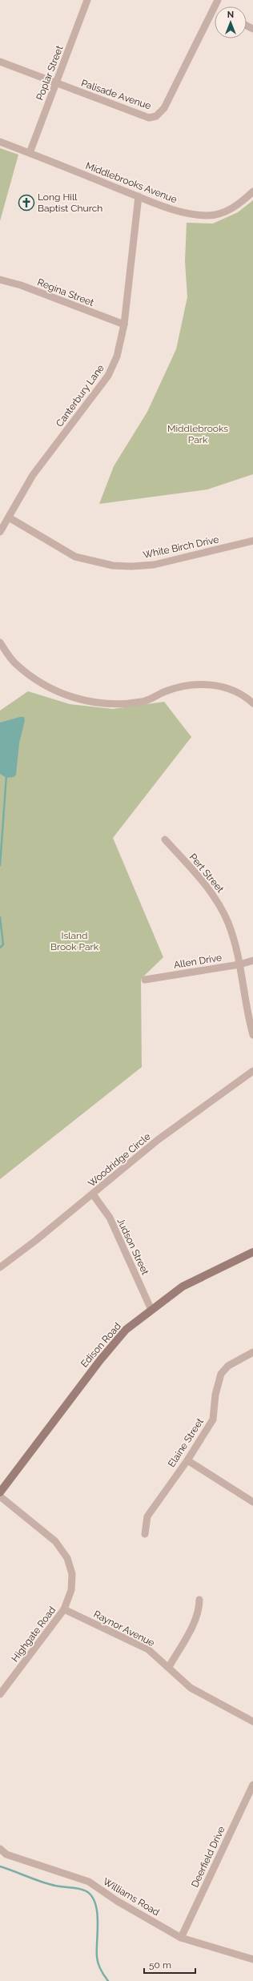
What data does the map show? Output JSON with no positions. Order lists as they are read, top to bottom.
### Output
{
  "streets": {
    "street": [
      "Poplar Street",
      "Palisade Avenue",
      "Middlebrooks Avenue",
      "Regina Street",
      "Canterbury Lane",
      "White Birch Drive",
      "Pert Street",
      "Allen Drive",
      "Woodridge Circle",
      "Judson Street",
      "Edison Road",
      "Elaine Street",
      "Raynor Avenue",
      "Highgate Road",
      "Deerfield Drive",
      "Williams Road"
    ]
  },
  "crossings": [
    ["Poplar Street", "Palisade Avenue"],
    ["Poplar Street", "Middlebrooks Avenue"],
    ["Middlebrooks Avenue", "Canterbury Lane"],
    ["Regina Street", "Canterbury Lane"],
    ["Canterbury Lane", "White Birch Drive"],
    ["Pert Street", "Allen Drive"],
    ["Woodridge Circle", "Judson Street"],
    ["Judson Street", "Edison Road"],
    ["Raynor Avenue", "Highgate Road"],
    ["Deerfield Drive", "Williams Road"]
  ],
  "parks": ["Middlebrooks Park", "Island Brook Park"],
  "places": {
    "church": ["Long Hill Baptist Church"]
  },
  "scale_bar": "50 m",
  "north": "top"
}
